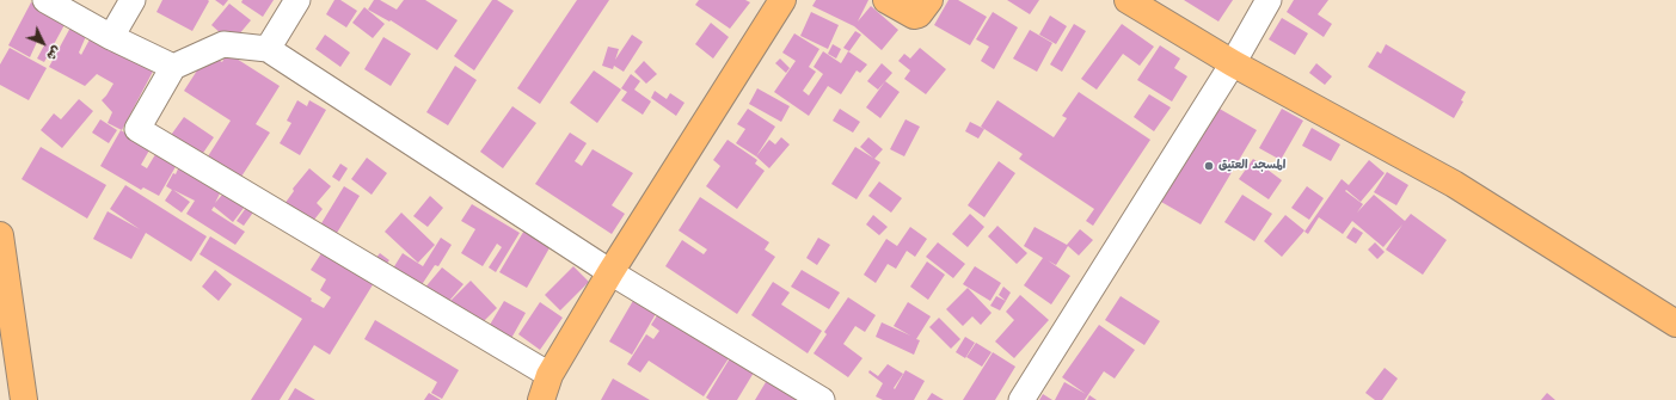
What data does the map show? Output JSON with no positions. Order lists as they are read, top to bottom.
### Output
{
  "places": ["المسجد العتيق"],
  "north": "bottom right"
}
